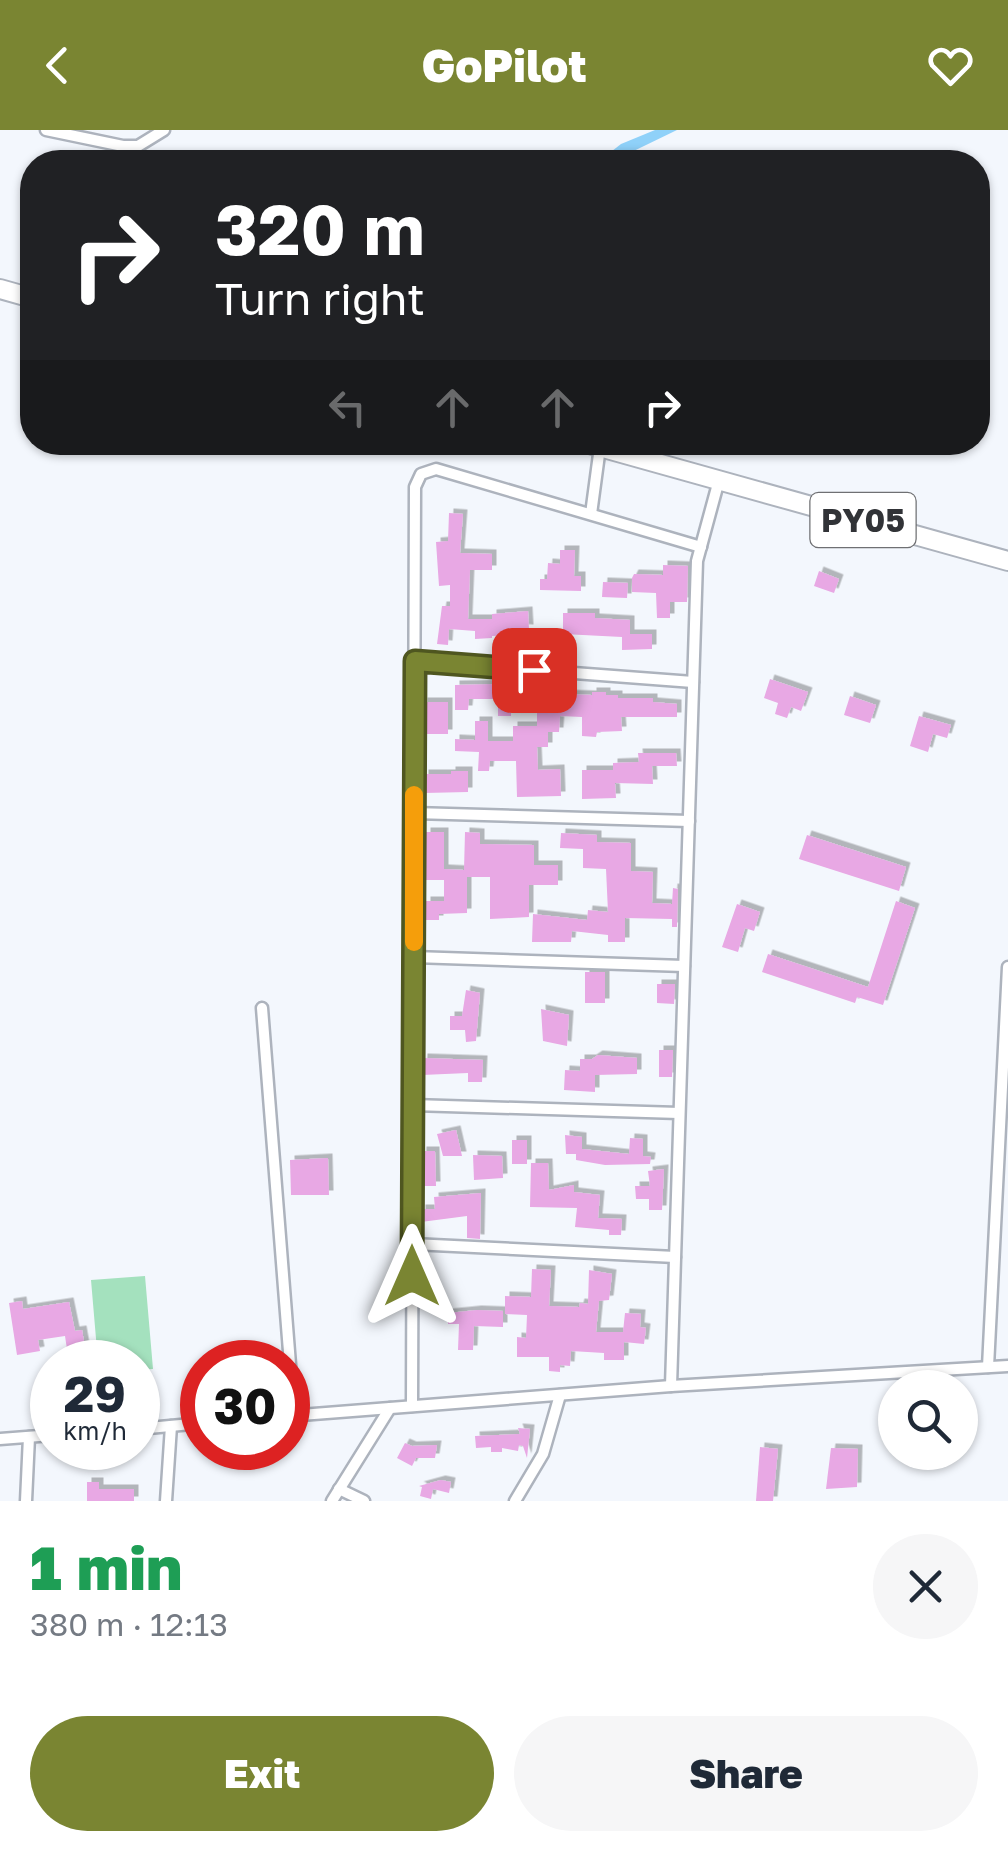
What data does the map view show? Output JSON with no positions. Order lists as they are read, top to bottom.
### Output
{
  "streets": {
    "highway": ["PY05"]
  },
  "page": {
    "header": "GoPilot",
    "turn": ["320 m", "Turn right"],
    "speed": "29 km/h",
    "limit": "30",
    "heading": ["1 min", "380 m · 12:13"],
    "buttons": ["Exit", "Share"]
  }
}
